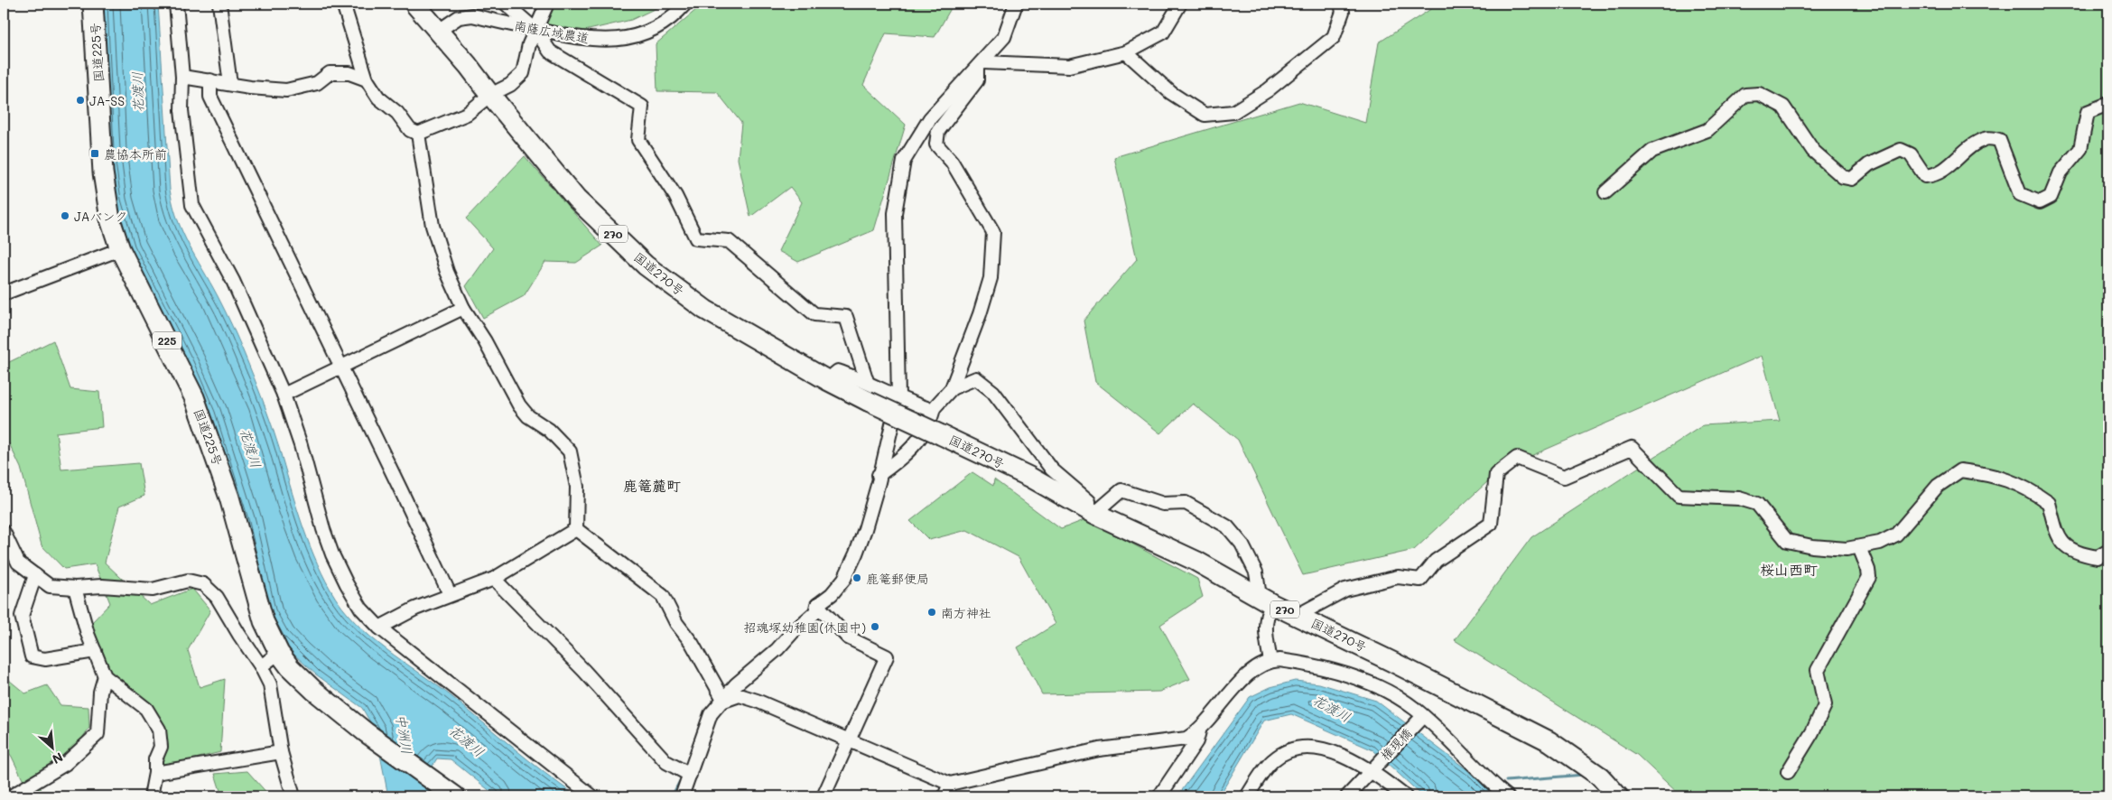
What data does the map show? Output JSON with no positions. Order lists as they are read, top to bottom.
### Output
{
  "streets": {
    "highway": [
      "国道225号",
      "270",
      "国道270号",
      "225"
    ],
    "street": ["南薩広域農道", "権現橋"]
  },
  "crossings": [
    ["南薩広域農道", "国道270号"]
  ],
  "districts": ["鹿篭麓町", "桜山西町"],
  "water": ["花渡川", "中洲川"],
  "places": {
    "other": [
      "JA-SS",
      "JAバンク",
      "鹿篭郵便局",
      "南方神社",
      "招魂塚幼稚園(休園中)"
    ],
    "transit": ["農協本所前"]
  },
  "north": "bottom right"
}
